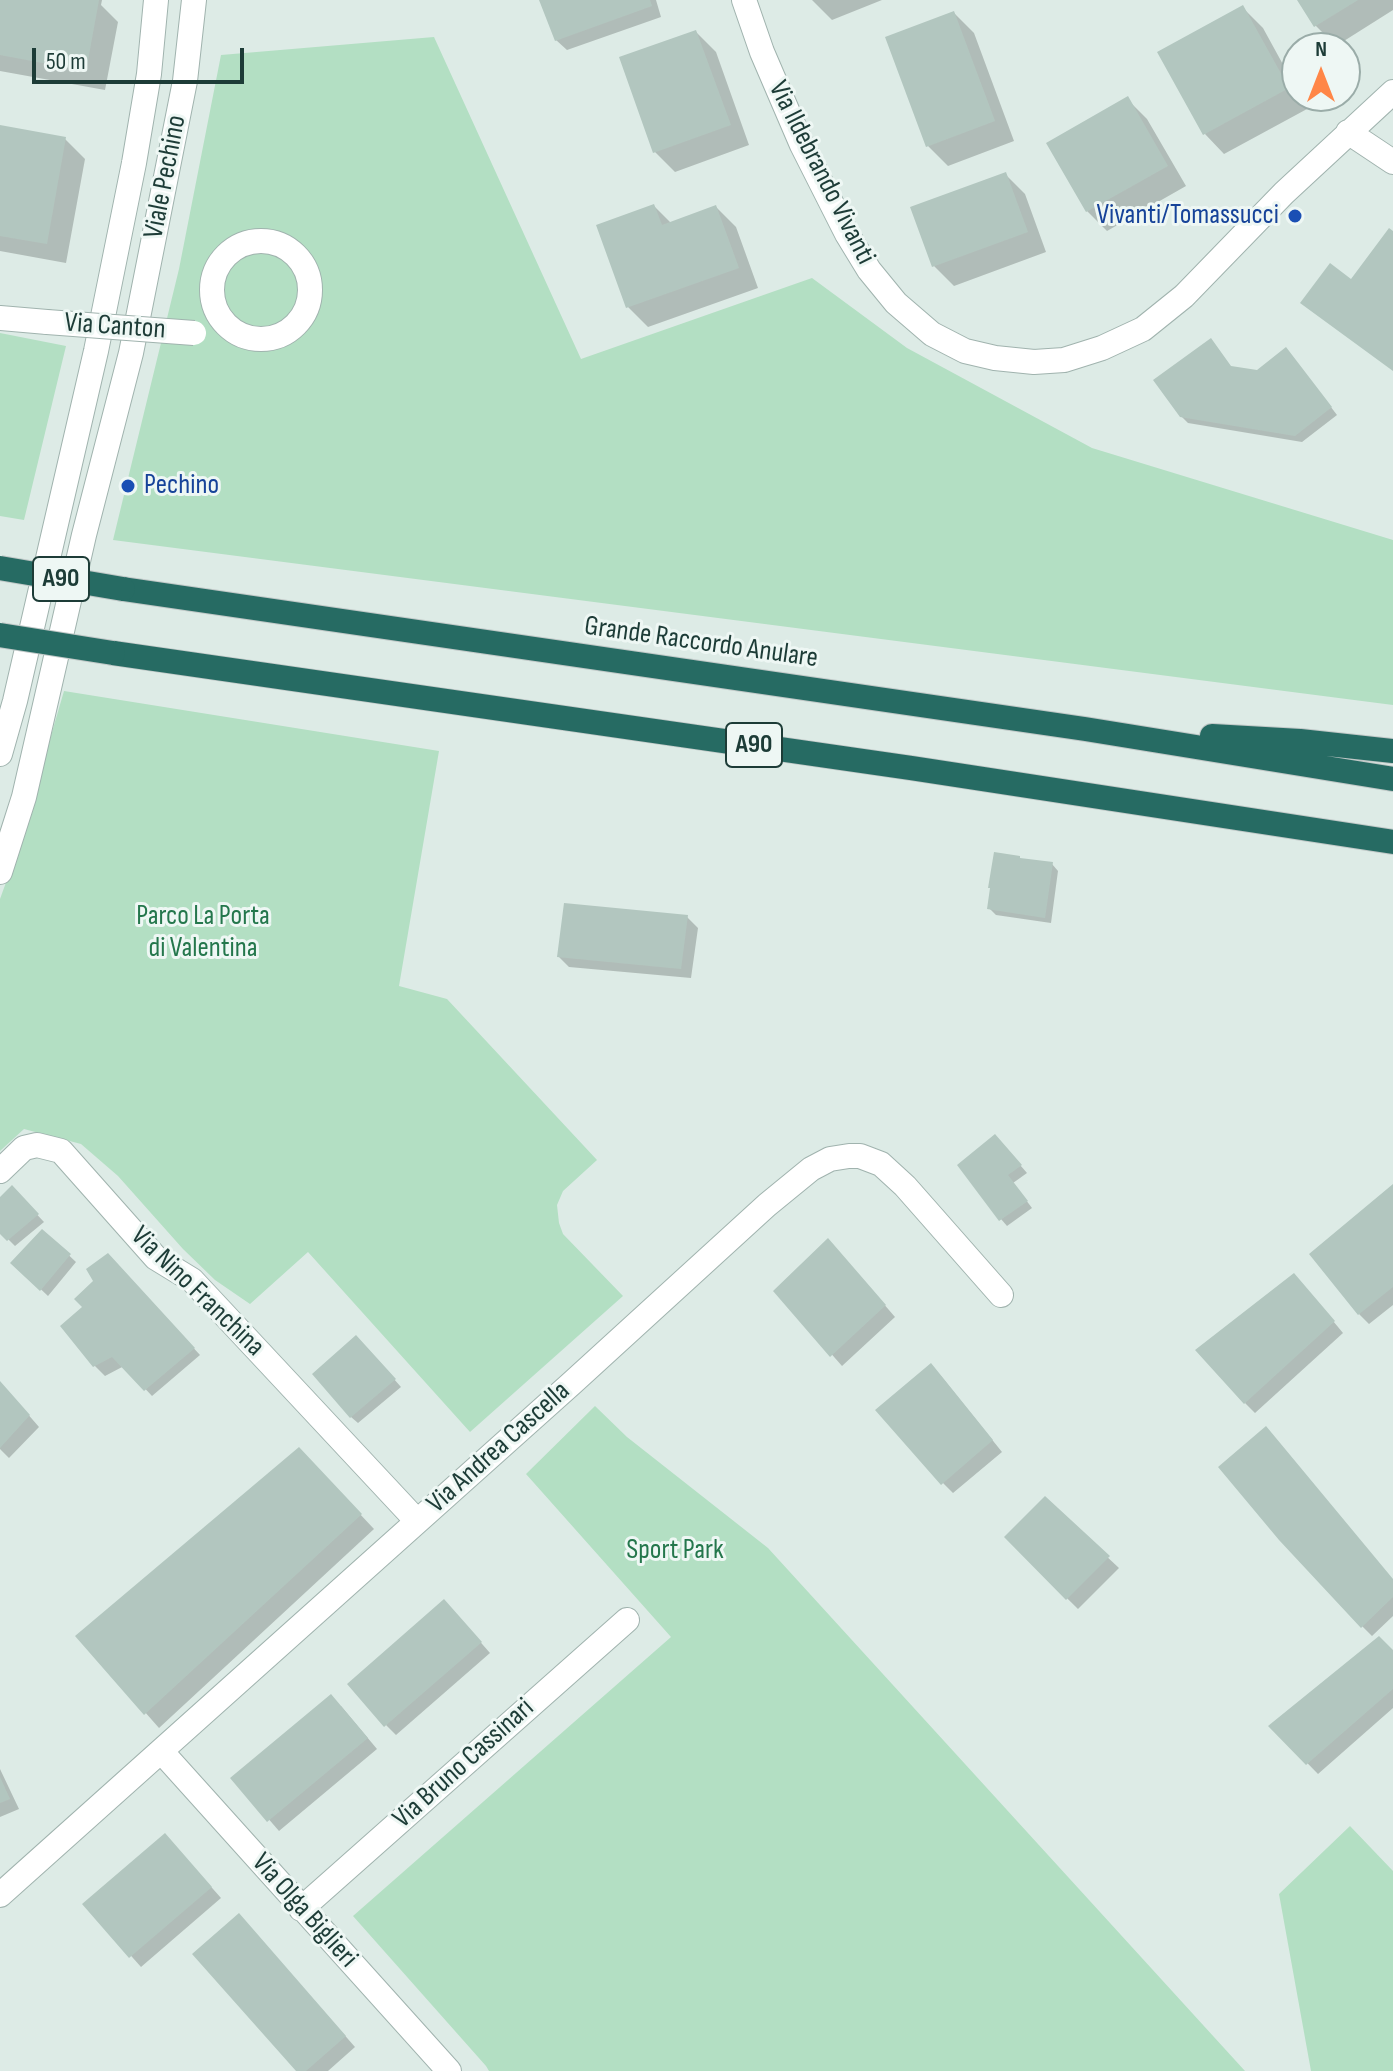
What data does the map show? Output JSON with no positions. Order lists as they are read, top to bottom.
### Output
{
  "streets": {
    "highway": ["A90", "Grande Raccordo Anulare"],
    "street": [
      "Via Ildebrando Vivanti",
      "Viale Pechino",
      "Via Canton",
      "Via Nino Franchina",
      "Via Andrea Cascella",
      "Via Bruno Cassinari",
      "Via Olga Biglieri"
    ]
  },
  "crossings": [
    ["Via Nino Franchina", "Via Andrea Cascella"],
    ["Via Andrea Cascella", "Via Olga Biglieri"],
    ["Via Bruno Cassinari", "Via Olga Biglieri"]
  ],
  "parks": ["Parco La Porta di Valentina", "Sport Park"],
  "places": ["Vivanti/Tomassucci", "Pechino"],
  "scale_bar": "50 m",
  "north": "top"
}
